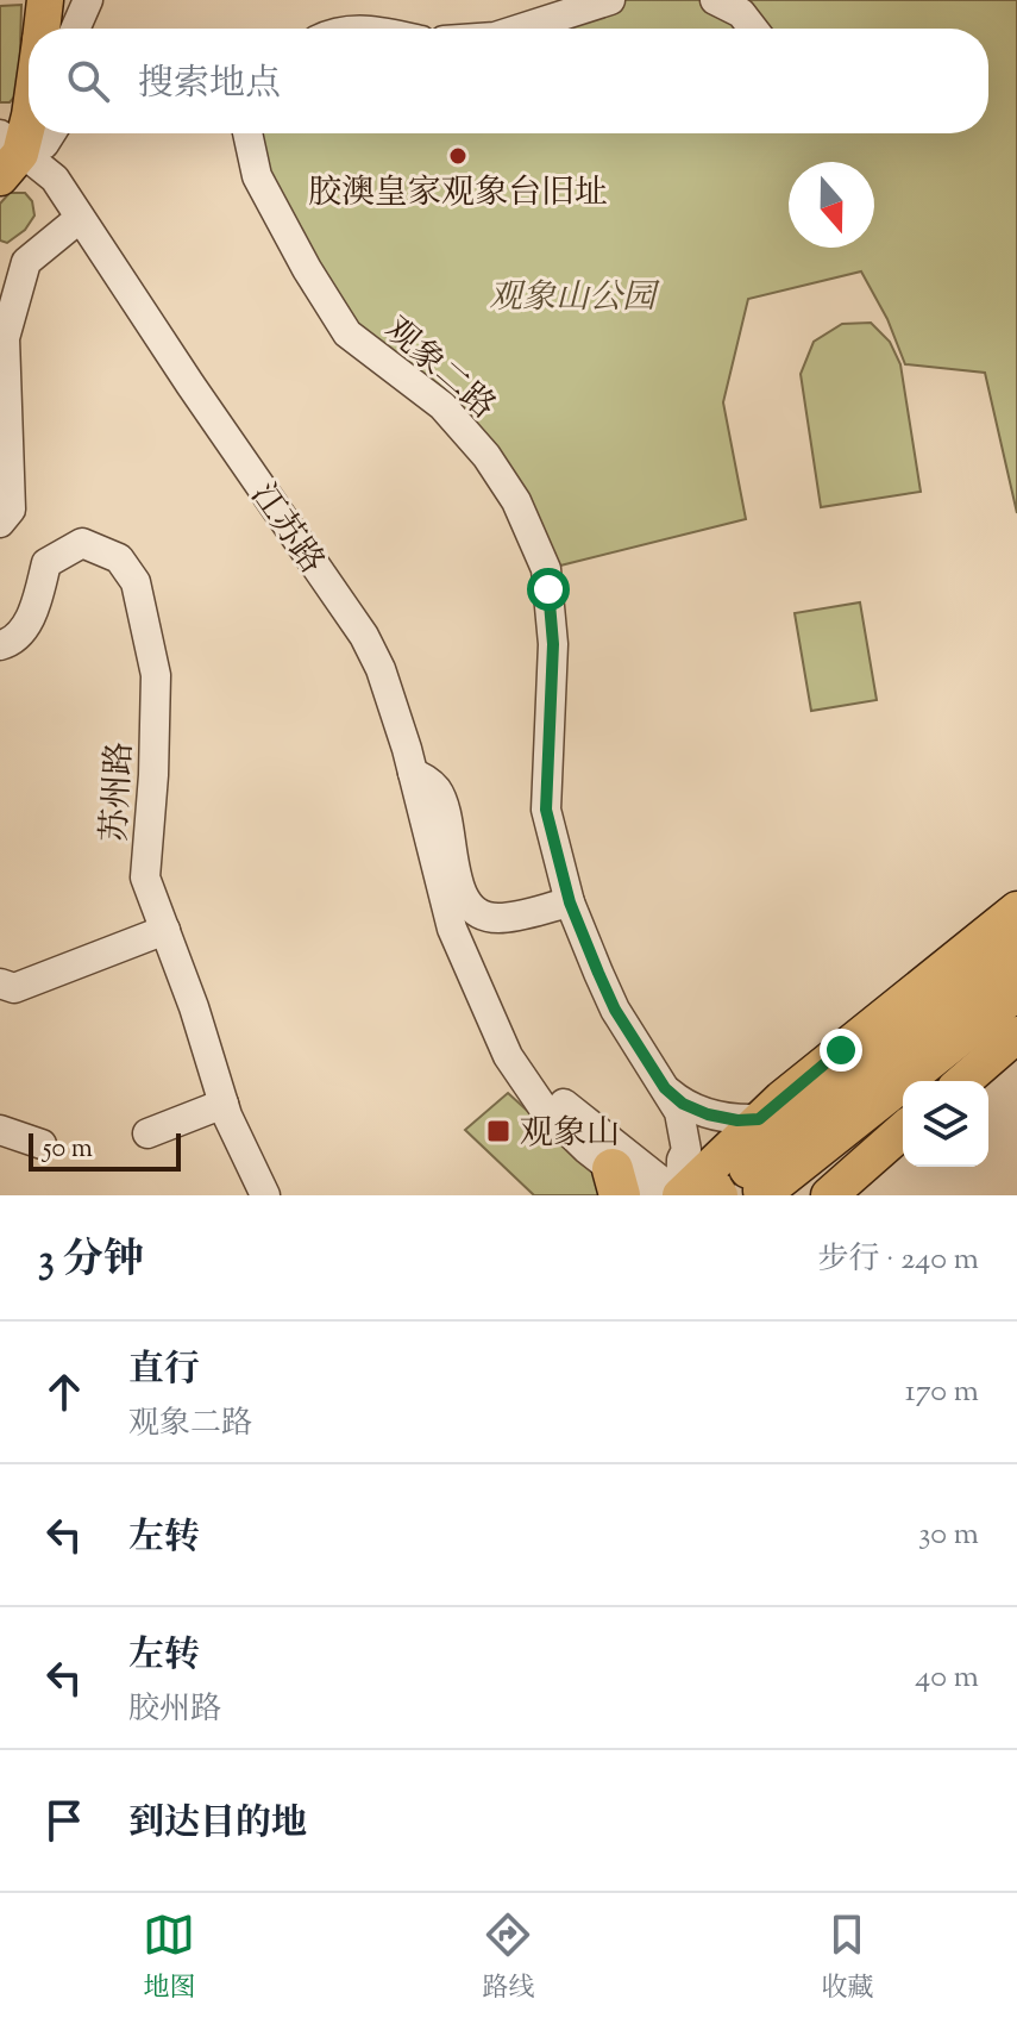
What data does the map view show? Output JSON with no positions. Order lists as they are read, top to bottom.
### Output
{
  "streets": {
    "street": ["观象二路", "江苏路", "苏州路"]
  },
  "crossings": [
    ["观象二路", "江苏路"]
  ],
  "parks": ["观象山公园"],
  "places": {
    "other": ["胶澳皇家观象台旧址"],
    "transit": ["观象山"]
  },
  "scale_bar": "50 m",
  "north": "bottom",
  "page": {
    "search": "搜索地点",
    "scale": "50 m",
    "heading": ["3 分钟", "步行 · 240 m"],
    "list": [
      ["直行", "观象二路", "170 m"],
      ["左转", "30 m"],
      ["左转", "胶州路", "40 m"],
      "到达目的地"
    ],
    "nav": ["地图", "路线", "收藏"]
  }
}
